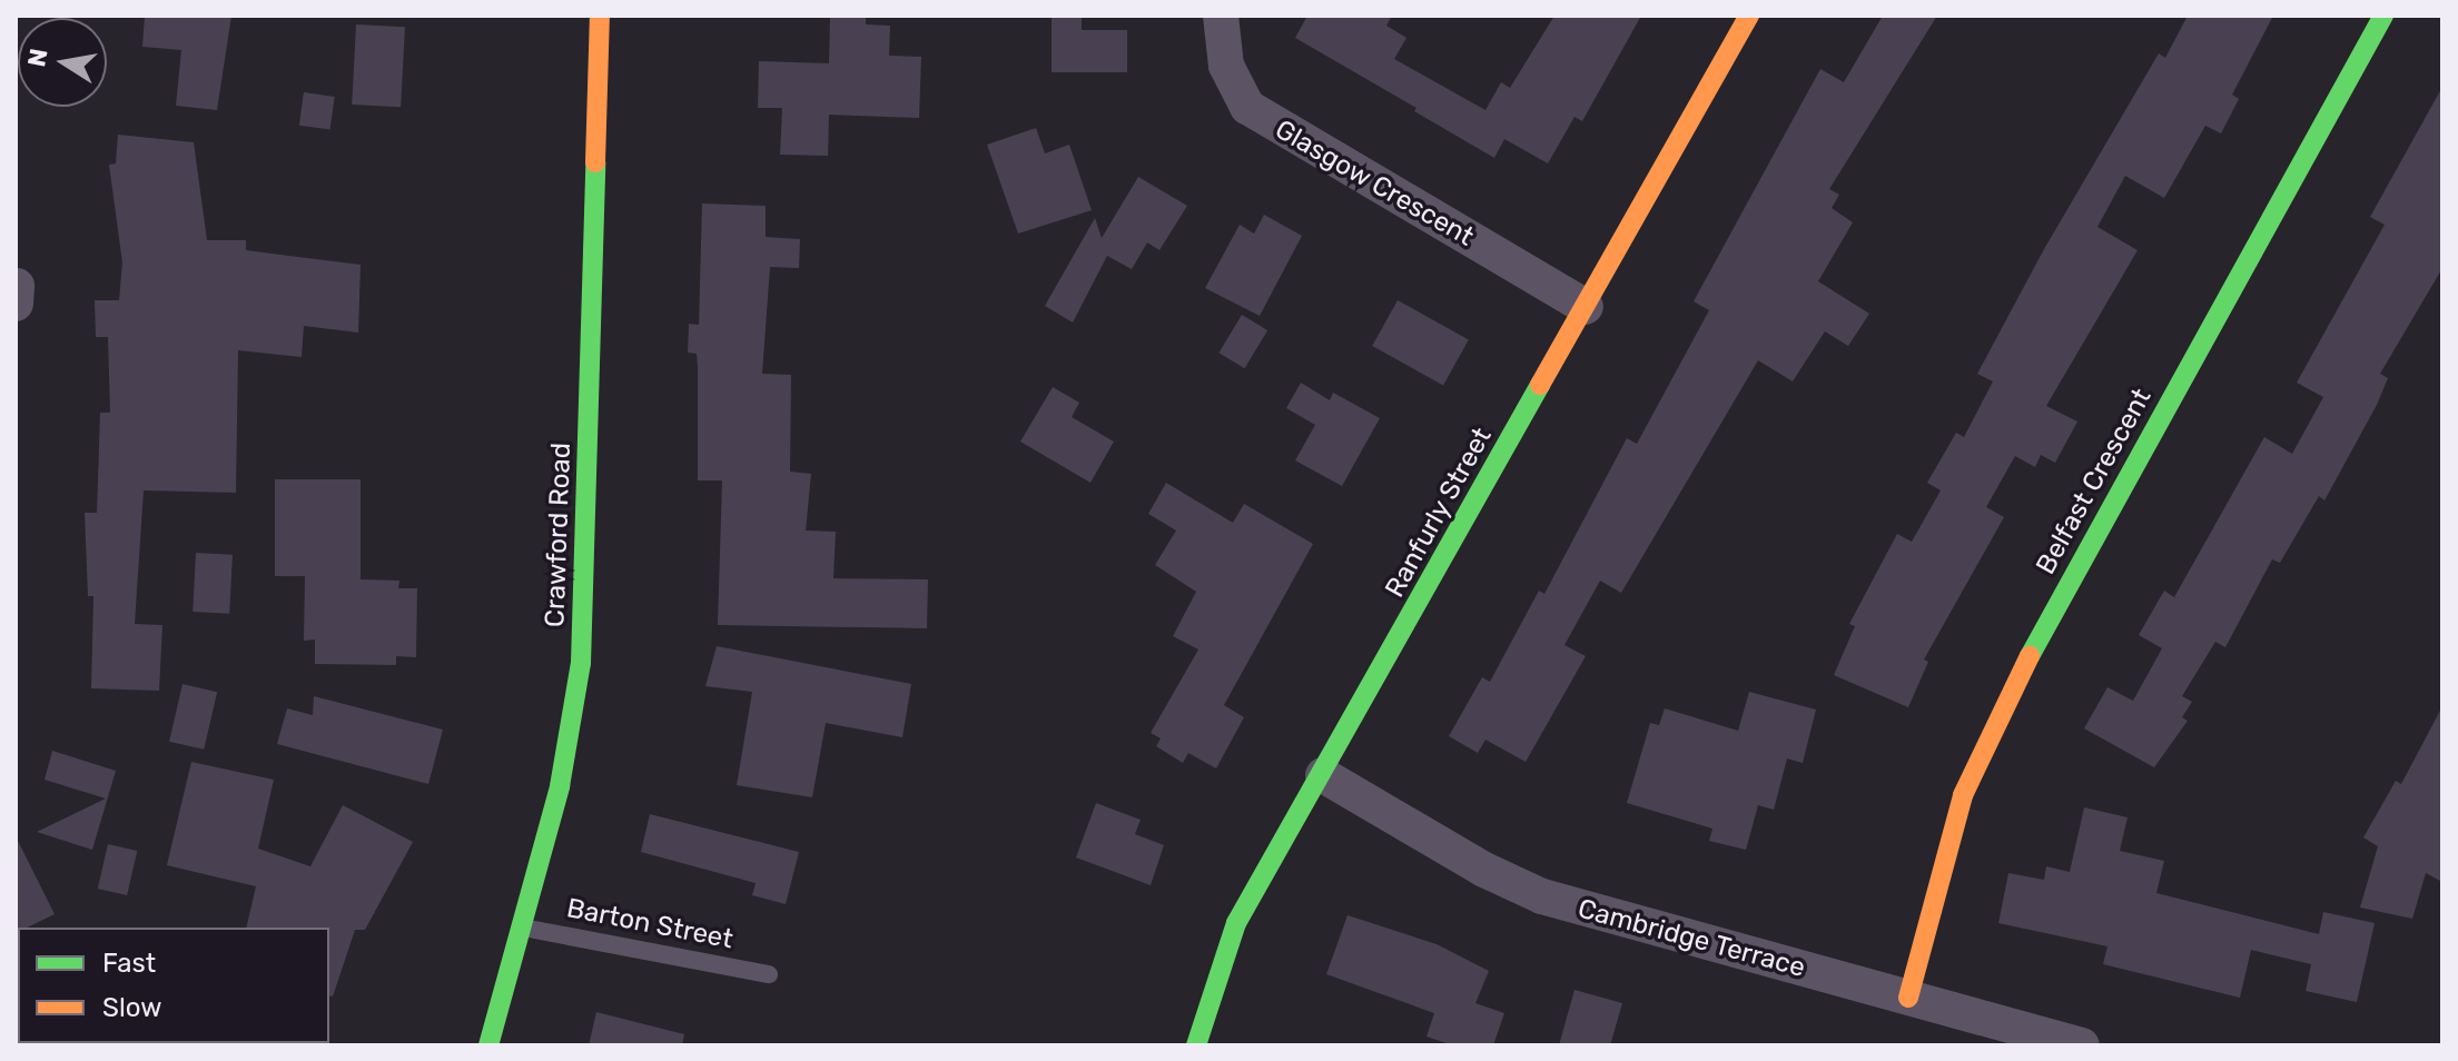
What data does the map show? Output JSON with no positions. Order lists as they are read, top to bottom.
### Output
{
  "streets": {
    "street": [
      "Glasgow Crescent",
      "Belfast Crescent",
      "Ranfurly Street",
      "Crawford Road",
      "Cambridge Terrace"
    ],
    "lane": ["Barton Street"]
  },
  "crossings": [
    ["Glasgow Crescent", "Ranfurly Street"],
    ["Belfast Crescent", "Cambridge Terrace"],
    ["Ranfurly Street", "Cambridge Terrace"],
    ["Crawford Road", "Barton Street"]
  ],
  "legend": ["Fast", "Slow"],
  "north": "left"
}
